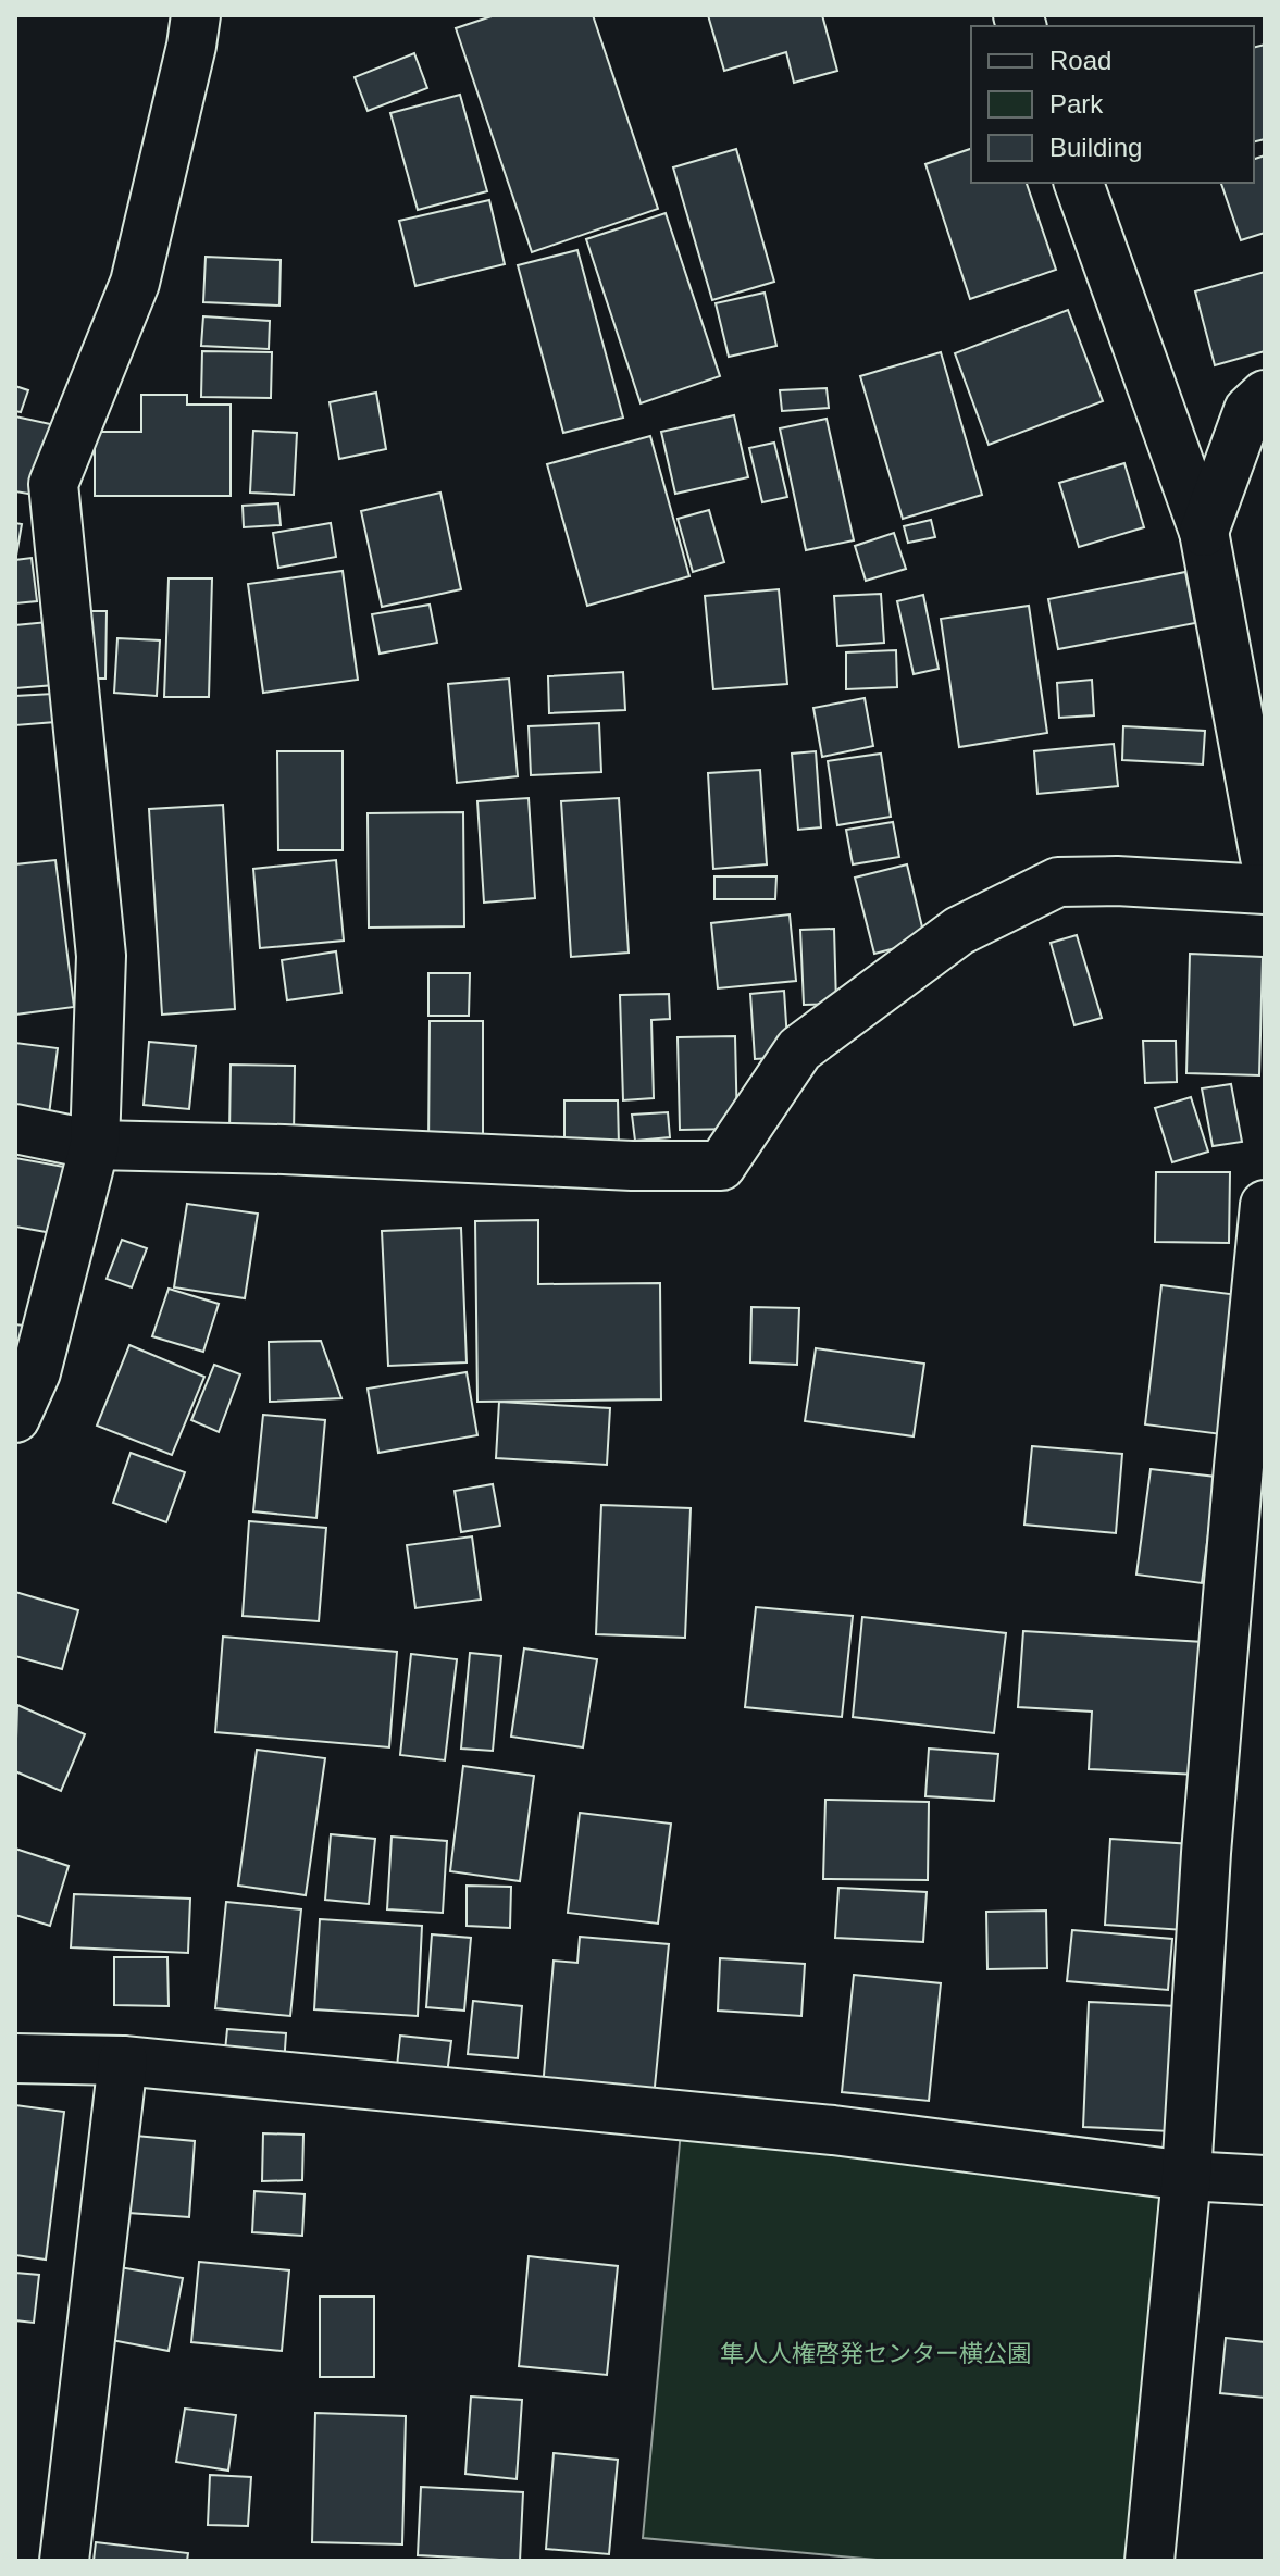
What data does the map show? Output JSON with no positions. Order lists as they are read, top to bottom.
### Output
{
  "parks": ["隼人人権啓発センター横公園"],
  "legend": ["Road", "Park", "Building"]
}
